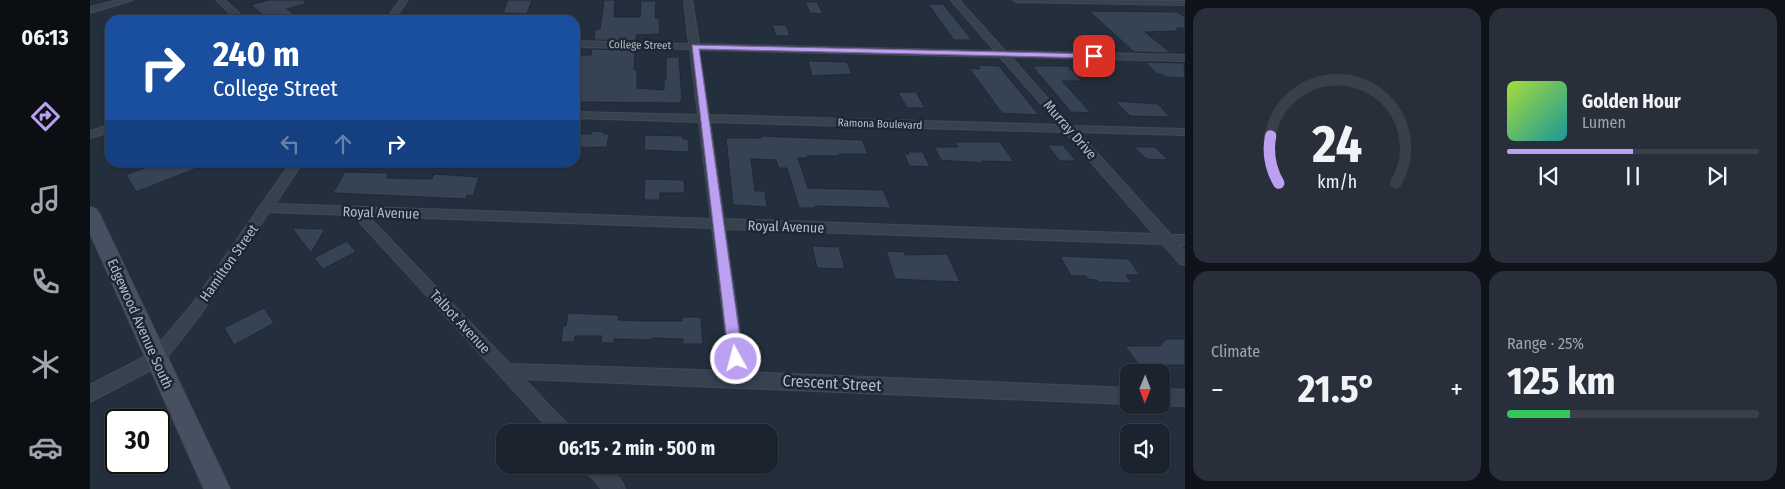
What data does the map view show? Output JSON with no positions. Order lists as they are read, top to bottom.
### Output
{
  "streets": {
    "main road": ["Edgewood Avenue South"],
    "street": [
      "College Street",
      "Ramona Boulevard",
      "Murray Drive",
      "Royal Avenue",
      "Hamilton Street",
      "Talbot Avenue",
      "Crescent Street"
    ]
  },
  "crossings": [
    ["College Street", "Murray Drive"],
    ["Ramona Boulevard", "Murray Drive"],
    ["Murray Drive", "Royal Avenue"],
    ["Royal Avenue", "Hamilton Street"],
    ["Royal Avenue", "Talbot Avenue"],
    ["Hamilton Street", "Edgewood Avenue South"],
    ["Talbot Avenue", "Crescent Street"]
  ],
  "north": "bottom",
  "page": {
    "tabs": "06:13",
    "turn": ["240 m", "College Street"],
    "song": ["Golden Hour", "Lumen"],
    "tile": [
      "Climate",
      ["Range · 25%", "125 km"]
    ],
    "heat": ["−", "21.5°", "+"],
    "limit": "30",
    "trip": "06:15 · 2 min · 500 m",
    "gauge": ["24", "km/h"]
  }
}
